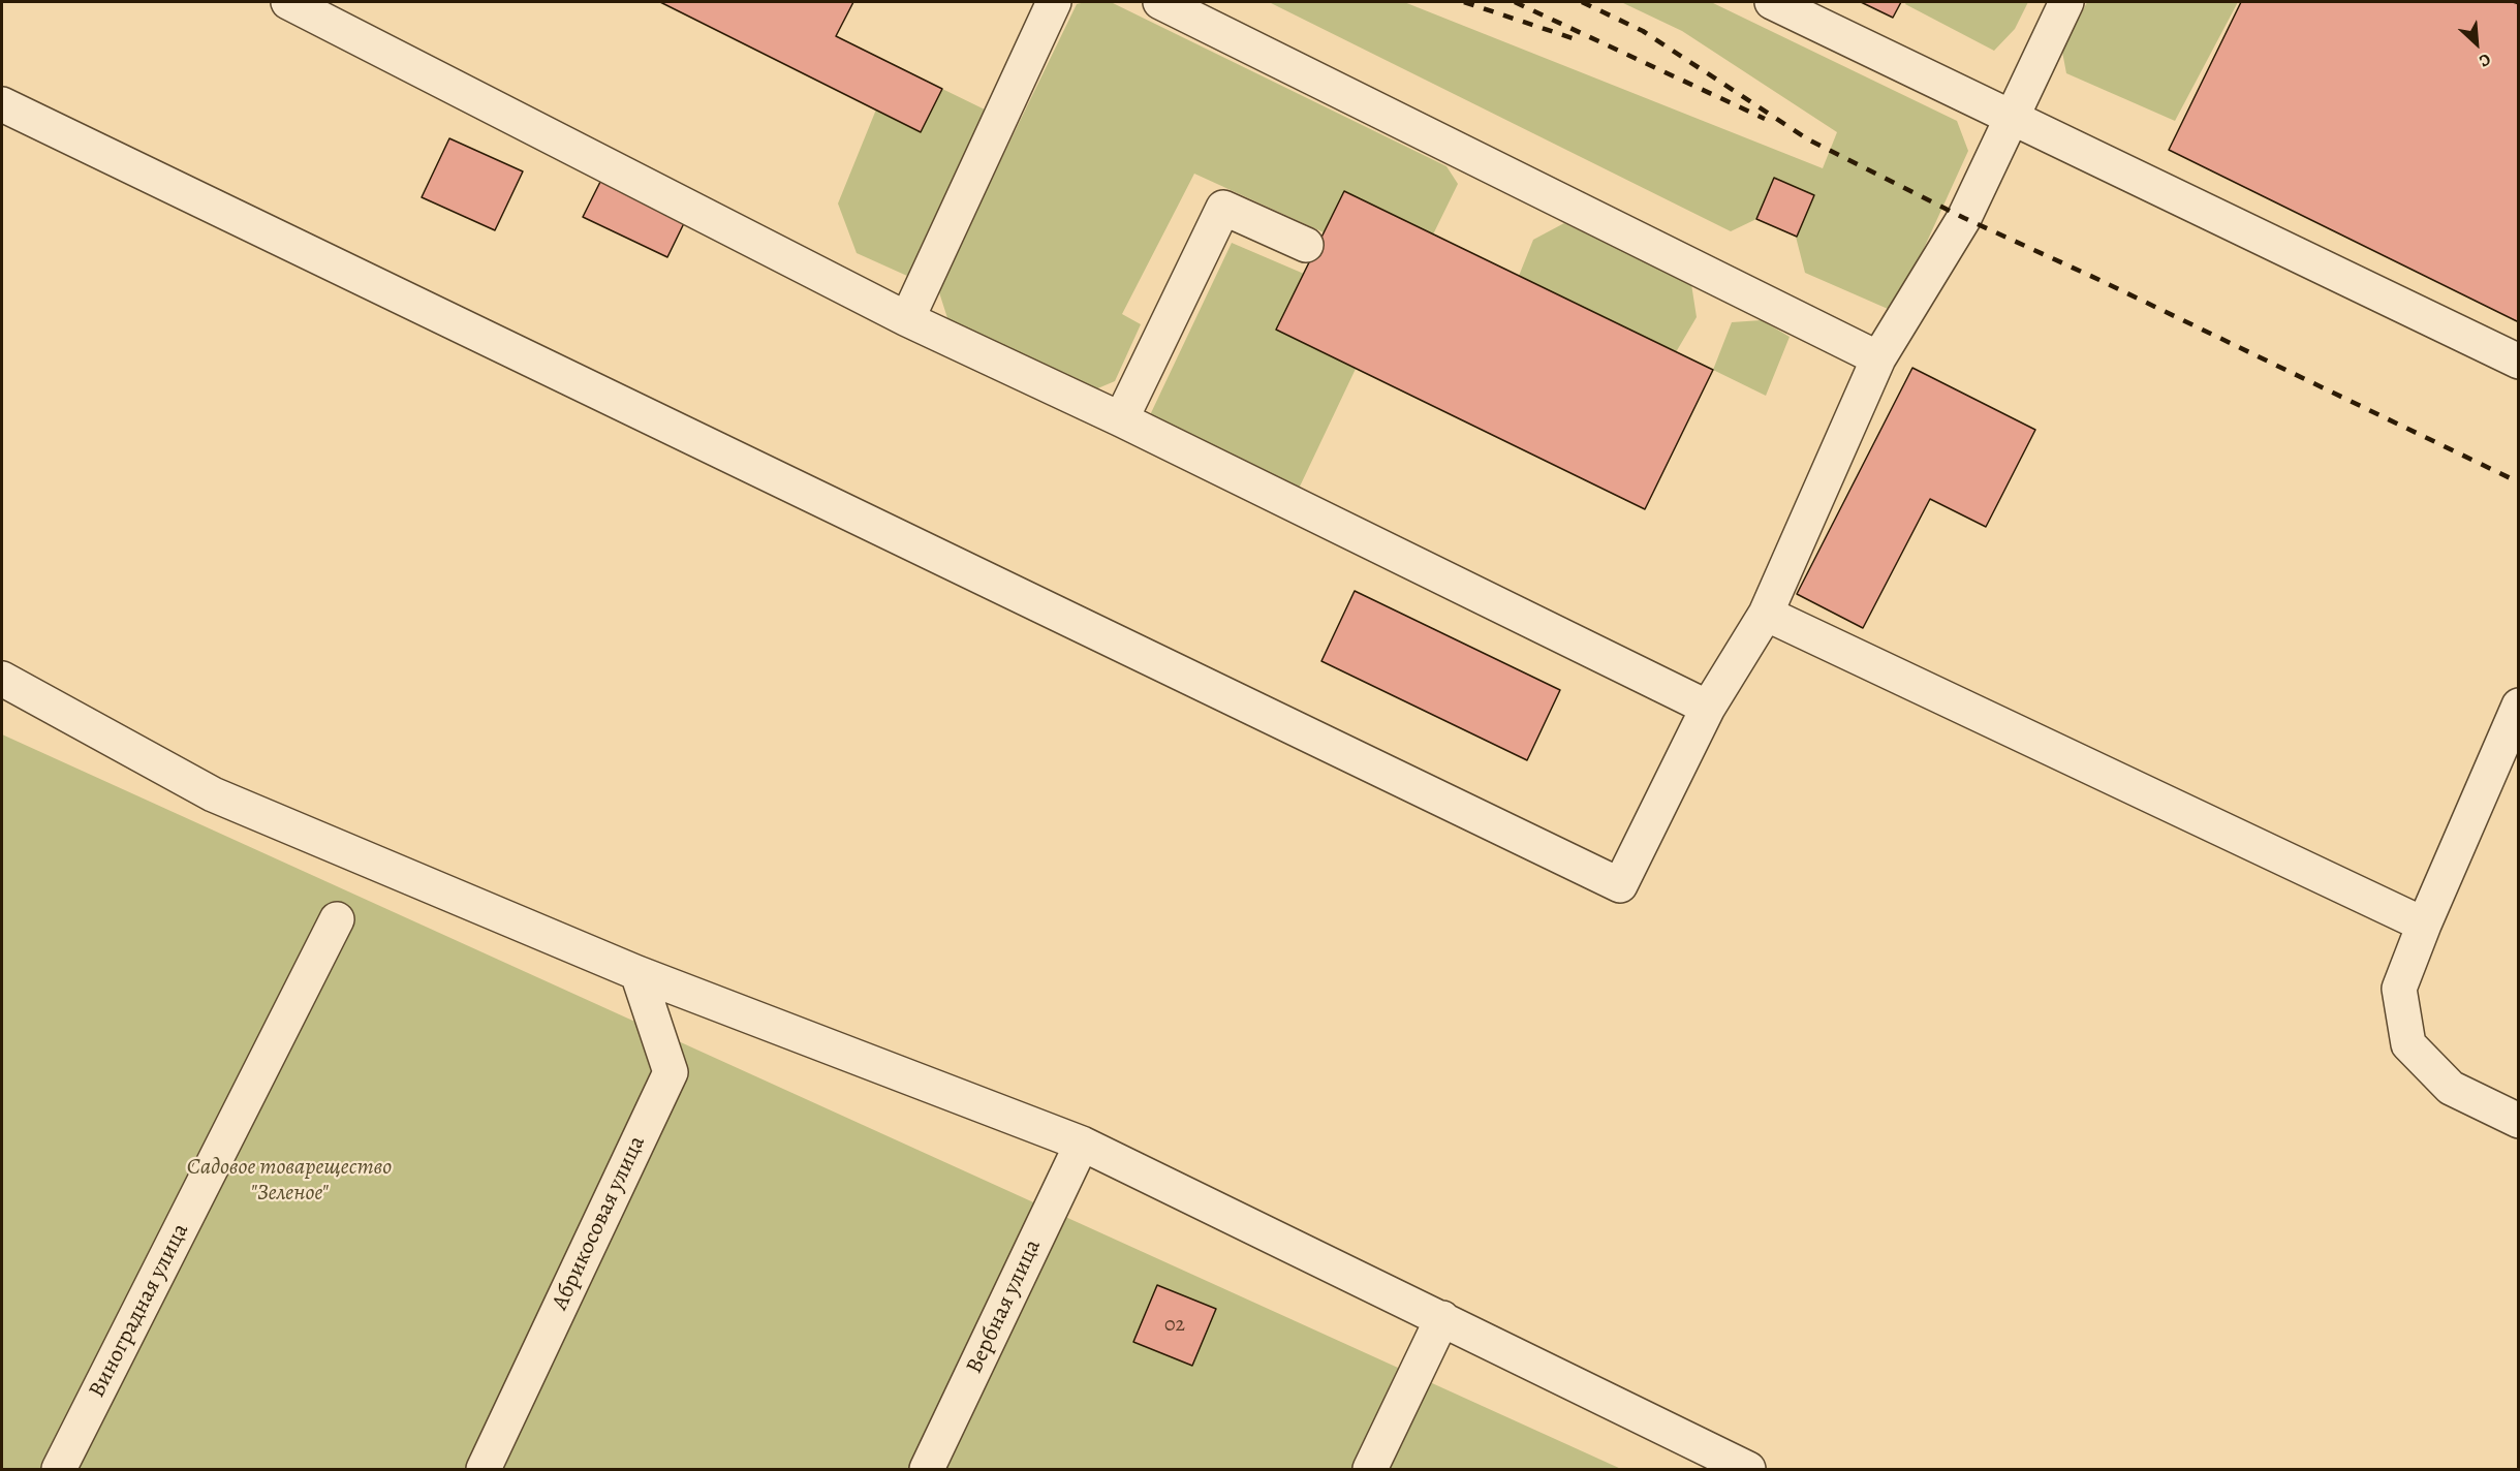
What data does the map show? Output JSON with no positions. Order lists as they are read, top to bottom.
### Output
{
  "streets": {
    "street": ["Абрикосовая улица", "Вербная улица", "Виноградная улица"]
  },
  "parks": ["Садовое товарещество \"Зеленое\""],
  "house_numbers": ["02"],
  "north": "bottom right"
}
